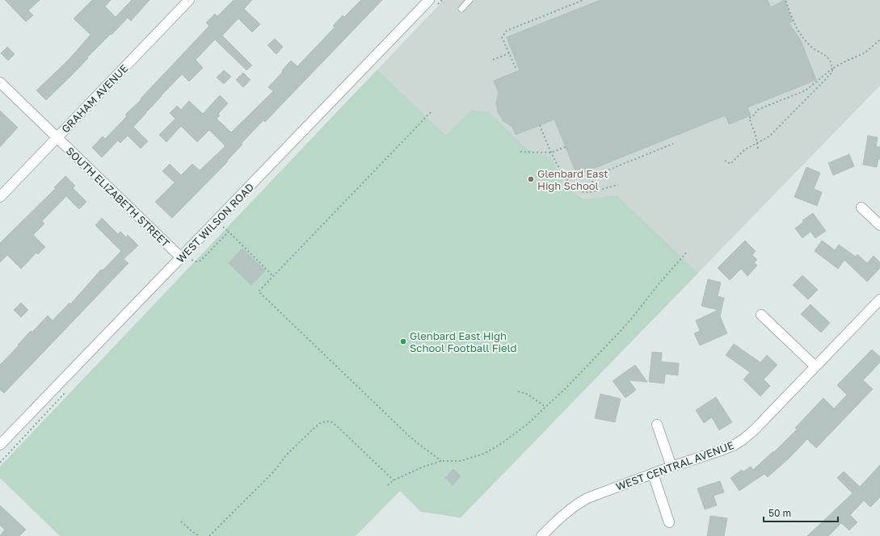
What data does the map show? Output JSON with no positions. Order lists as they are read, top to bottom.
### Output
{
  "streets": {
    "street": [
      "GRAHAM AVENUE",
      "SOUTH ELIZABETH STREET",
      "WEST WILSON ROAD",
      "WEST CENTRAL AVENUE"
    ]
  },
  "crossings": [
    ["GRAHAM AVENUE", "SOUTH ELIZABETH STREET"],
    ["SOUTH ELIZABETH STREET", "WEST WILSON ROAD"]
  ],
  "places": ["Glenbard East High School", "Glenbard East High School Football Field"],
  "scale_bar": "50 m"
}
